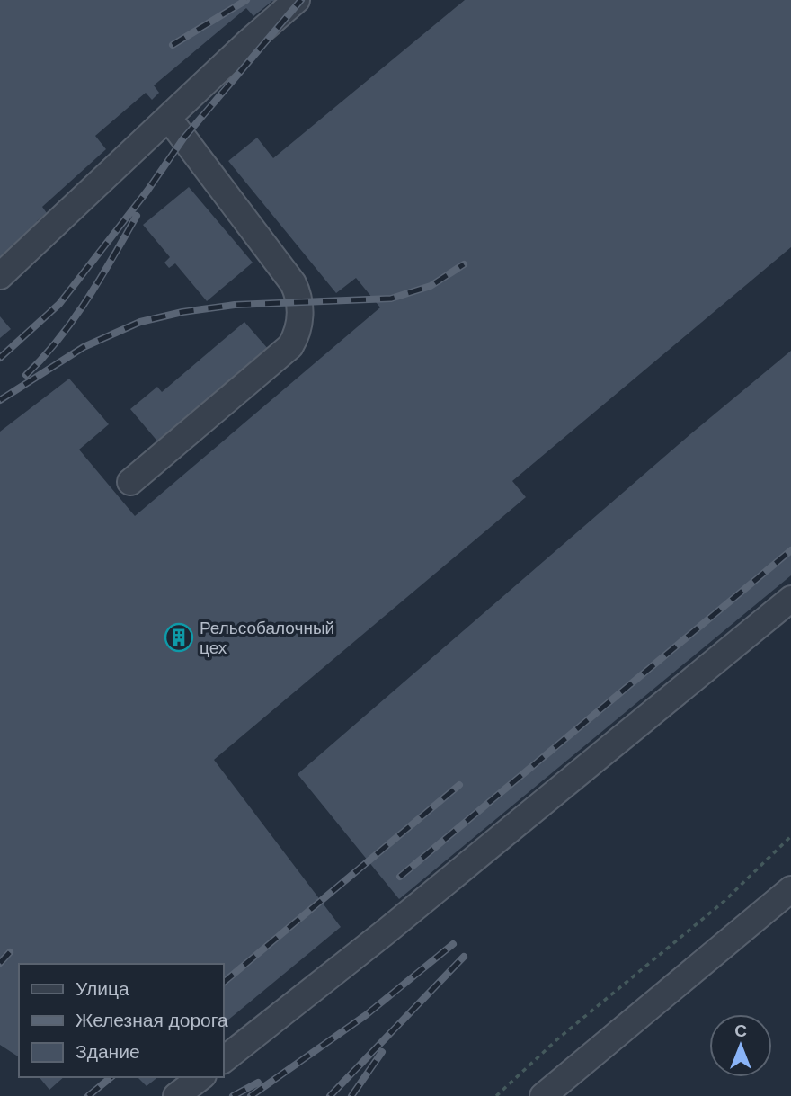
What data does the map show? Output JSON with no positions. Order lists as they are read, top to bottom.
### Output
{
  "places": {
    "building": ["Рельсобалочный цех"]
  },
  "legend": ["Улица", "Железная дорога", "Здание"],
  "north": "top"
}
